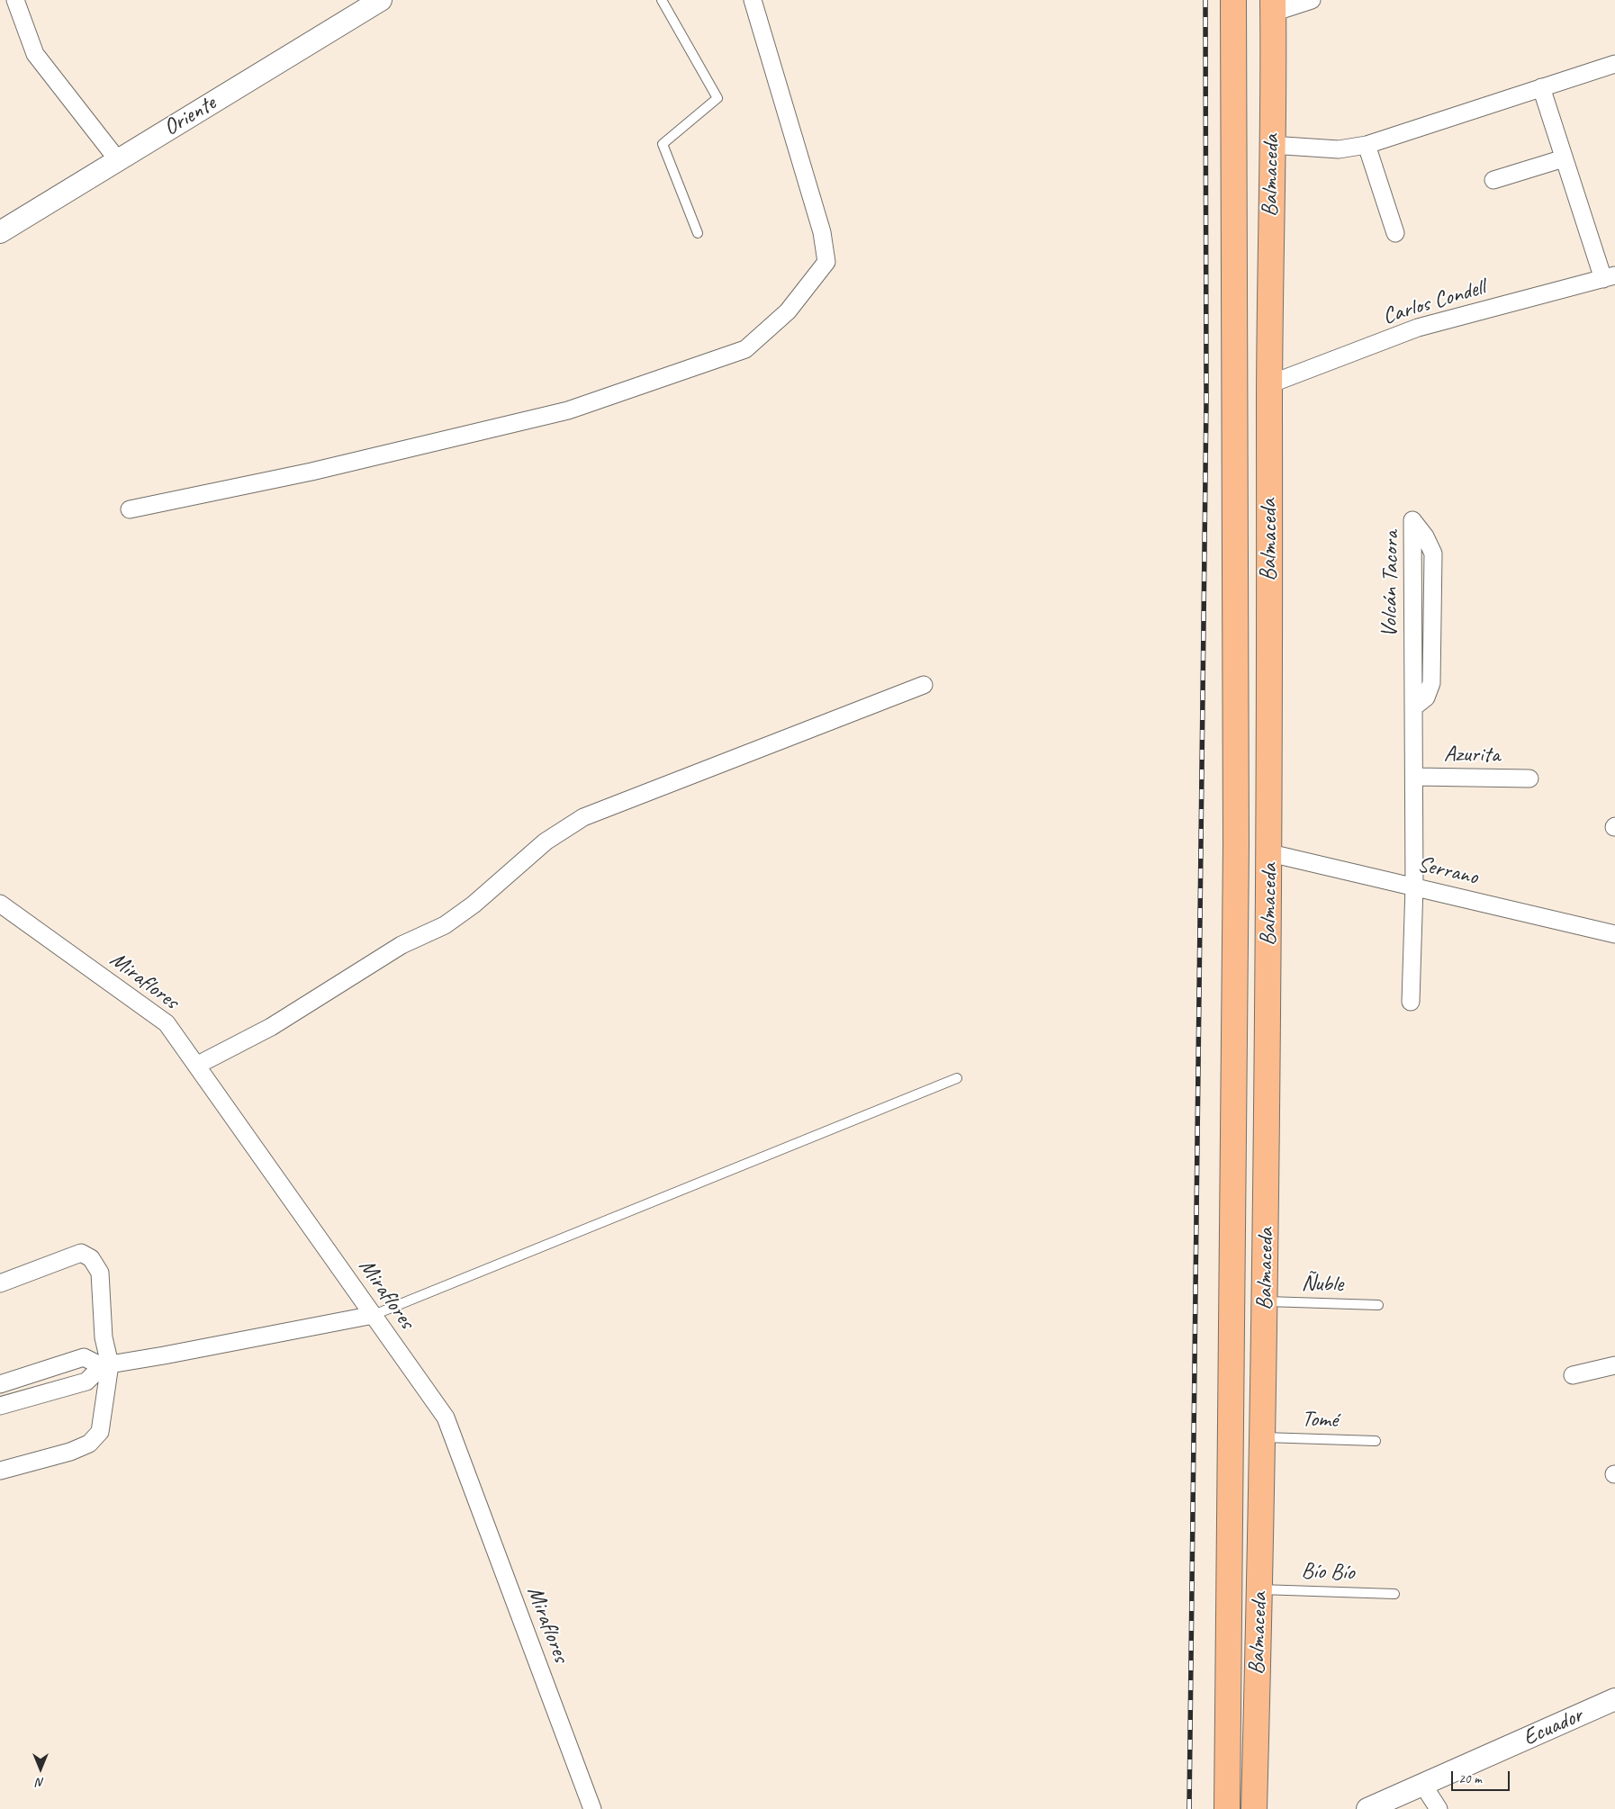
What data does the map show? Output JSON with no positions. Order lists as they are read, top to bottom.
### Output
{
  "streets": {
    "main road": ["Balmaceda"],
    "street": [
      "Oriente",
      "Carlos Condell",
      "Volcán Tacora",
      "Azurita",
      "Serrano",
      "Miraflores",
      "Ecuador"
    ],
    "lane": ["Ñuble", "Tomé", "Bío Bío"]
  },
  "crossings": [
    ["Balmaceda", "Carlos Condell"],
    ["Balmaceda", "Serrano"],
    ["Balmaceda", "Ñuble"],
    ["Balmaceda", "Tomé"],
    ["Balmaceda", "Bío Bío"],
    ["Volcán Tacora", "Azurita"],
    ["Volcán Tacora", "Serrano"]
  ],
  "scale_bar": "20 m",
  "north": "bottom"
}
